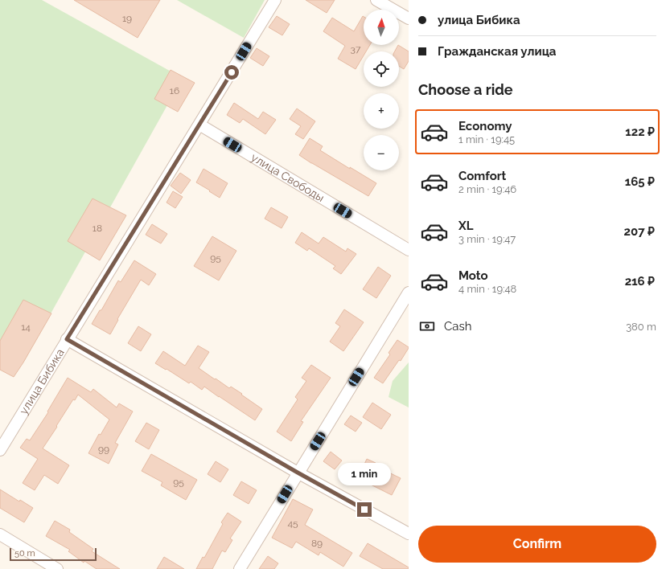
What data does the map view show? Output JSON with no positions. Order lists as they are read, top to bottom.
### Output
{
  "streets": {
    "street": ["улица Свободы", "улица Бибика"]
  },
  "crossings": [
    ["улица Свободы", "улица Бибика"]
  ],
  "house_numbers": [
    "19",
    "37",
    "16",
    "18",
    "95",
    "14",
    "99",
    "95",
    "45",
    "89"
  ],
  "scale_bar": "50 m",
  "north": "top",
  "page": {
    "banner": ["улица Бибика", "Гражданская улица"],
    "map_buttons": ["+", "−"],
    "heading": "Choose a ride",
    "list": [
      {
        "name": "Economy",
        "note": "1 min · 19:45",
        "value": "122 ₽"
      },
      {
        "name": "Comfort",
        "note": "2 min · 19:46",
        "value": "165 ₽"
      },
      {
        "name": "XL",
        "note": "3 min · 19:47",
        "value": "207 ₽"
      },
      {
        "name": "Moto",
        "note": "4 min · 19:48",
        "value": "216 ₽"
      }
    ],
    "pay": ["Cash", "380 m"],
    "bubble": "1 min",
    "buttons": "Confirm",
    "scale": "50 m"
  }
}
